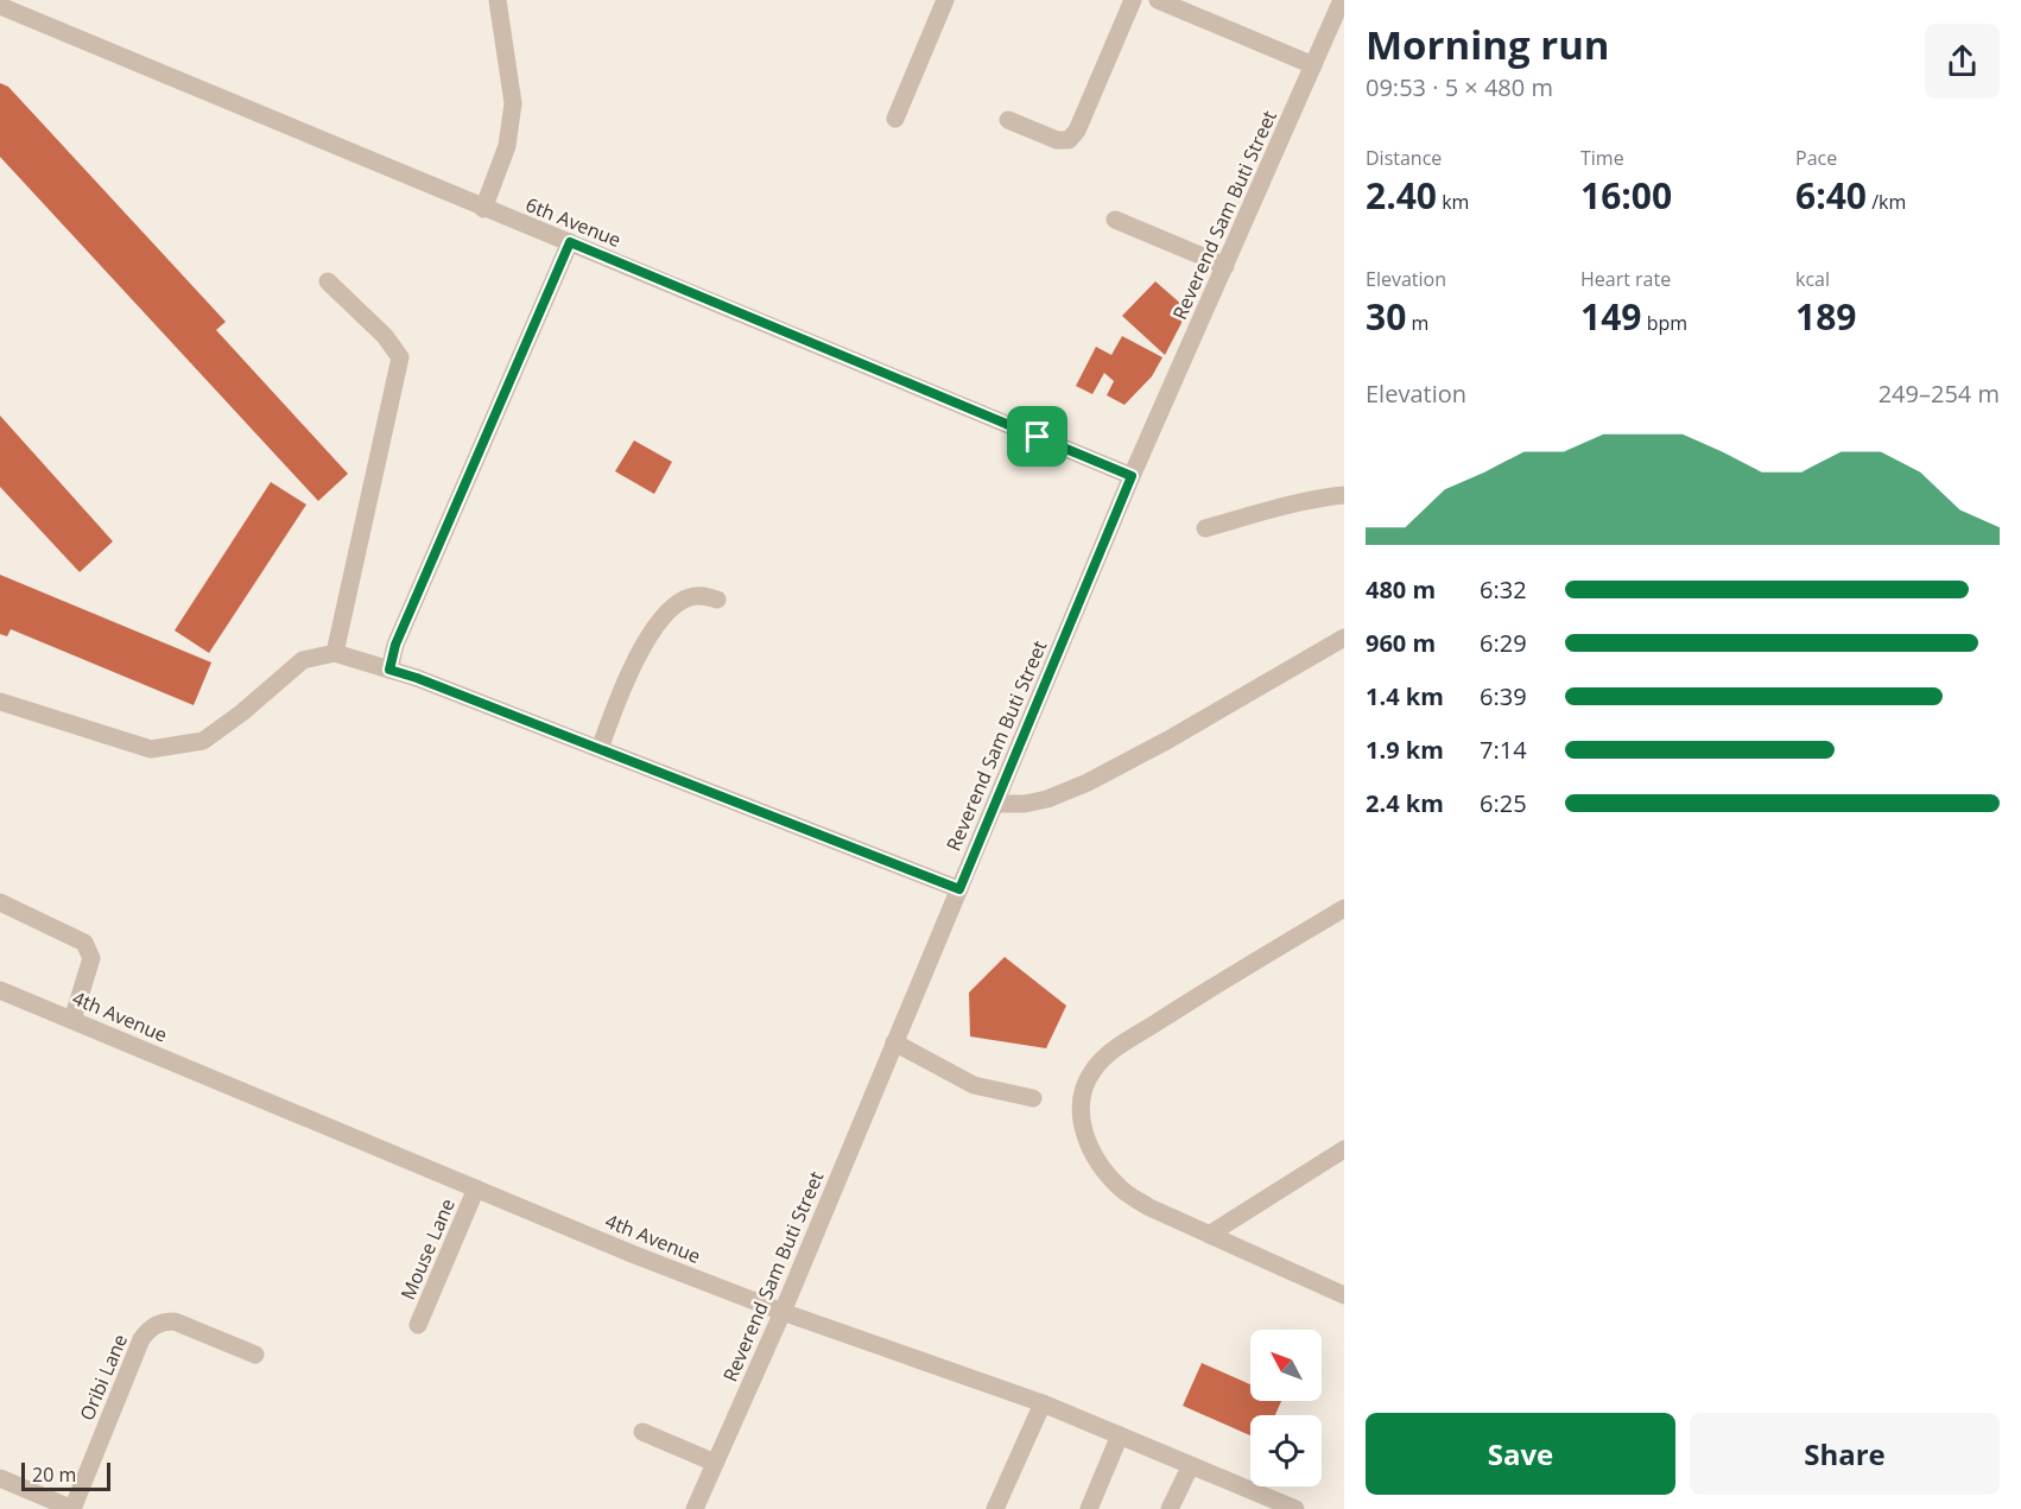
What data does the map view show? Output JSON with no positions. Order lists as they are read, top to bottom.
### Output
{
  "streets": {
    "street": [
      "Reverend Sam Buti Street",
      "6th Avenue",
      "4th Avenue",
      "Mouse Lane",
      "Oribi Lane"
    ]
  },
  "crossings": [
    ["Reverend Sam Buti Street", "6th Avenue"],
    ["Reverend Sam Buti Street", "4th Avenue"],
    ["4th Avenue", "Mouse Lane"]
  ],
  "scale_bar": "20 m",
  "north": "top left",
  "page": {
    "heading": ["Morning run", "09:53 · 5 × 480 m"],
    "stats": [
      ["Distance", "2.40 km"],
      ["Time", "16:00"],
      ["Pace", "6:40 /km"],
      ["Elevation", "30 m"],
      ["Heart rate", "149 bpm"],
      ["kcal", "189"]
    ],
    "chart": ["Elevation", "249–254 m"],
    "list": [
      {
        "name": "480 m",
        "note": "6:32"
      },
      {
        "name": "960 m",
        "note": "6:29"
      },
      {
        "name": "1.4 km",
        "note": "6:39"
      },
      {
        "name": "1.9 km",
        "note": "7:14"
      },
      {
        "name": "2.4 km",
        "note": "6:25"
      }
    ],
    "buttons": ["Save", "Share"],
    "scale": "20 m"
  }
}
